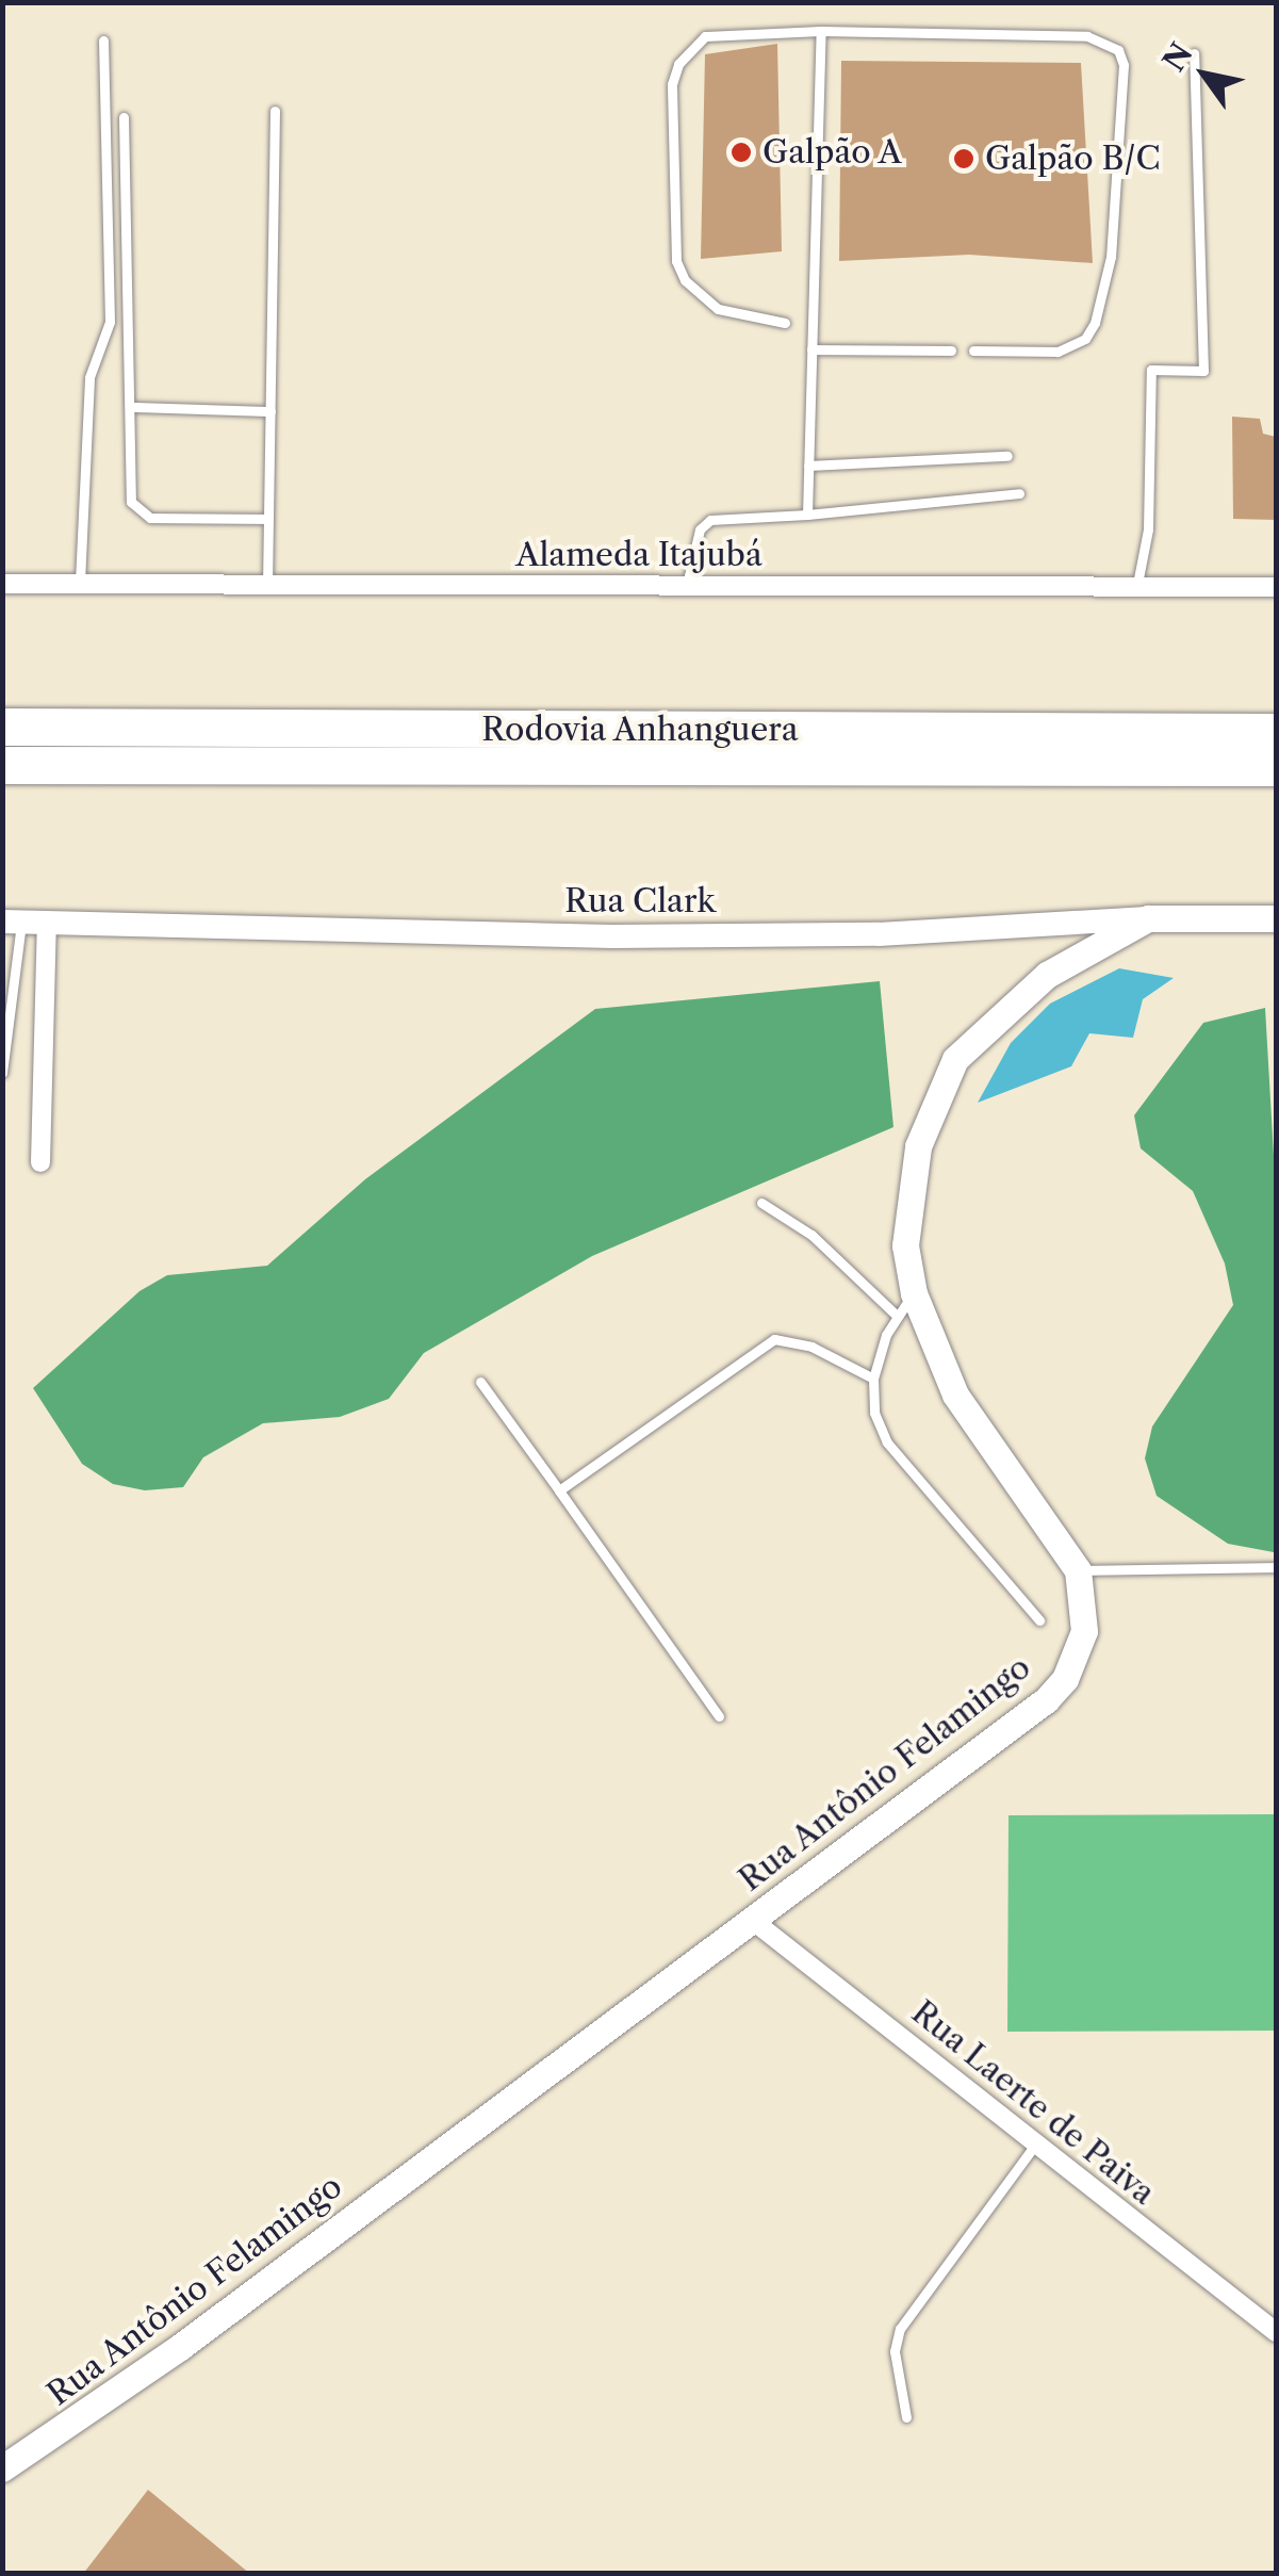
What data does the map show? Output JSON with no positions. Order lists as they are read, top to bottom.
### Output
{
  "streets": {
    "highway": ["Rodovia Anhanguera"],
    "main road": ["Rua Clark", "Rua Antônio Felamingo"],
    "street": ["Alameda Itajubá", "Rua Laerte de Paiva"]
  },
  "crossings": [
    ["Rua Clark", "Rua Antônio Felamingo"],
    ["Rua Antônio Felamingo", "Rua Laerte de Paiva"]
  ],
  "places": ["Galpão A", "Galpão B/C"],
  "north": "top left"
}
